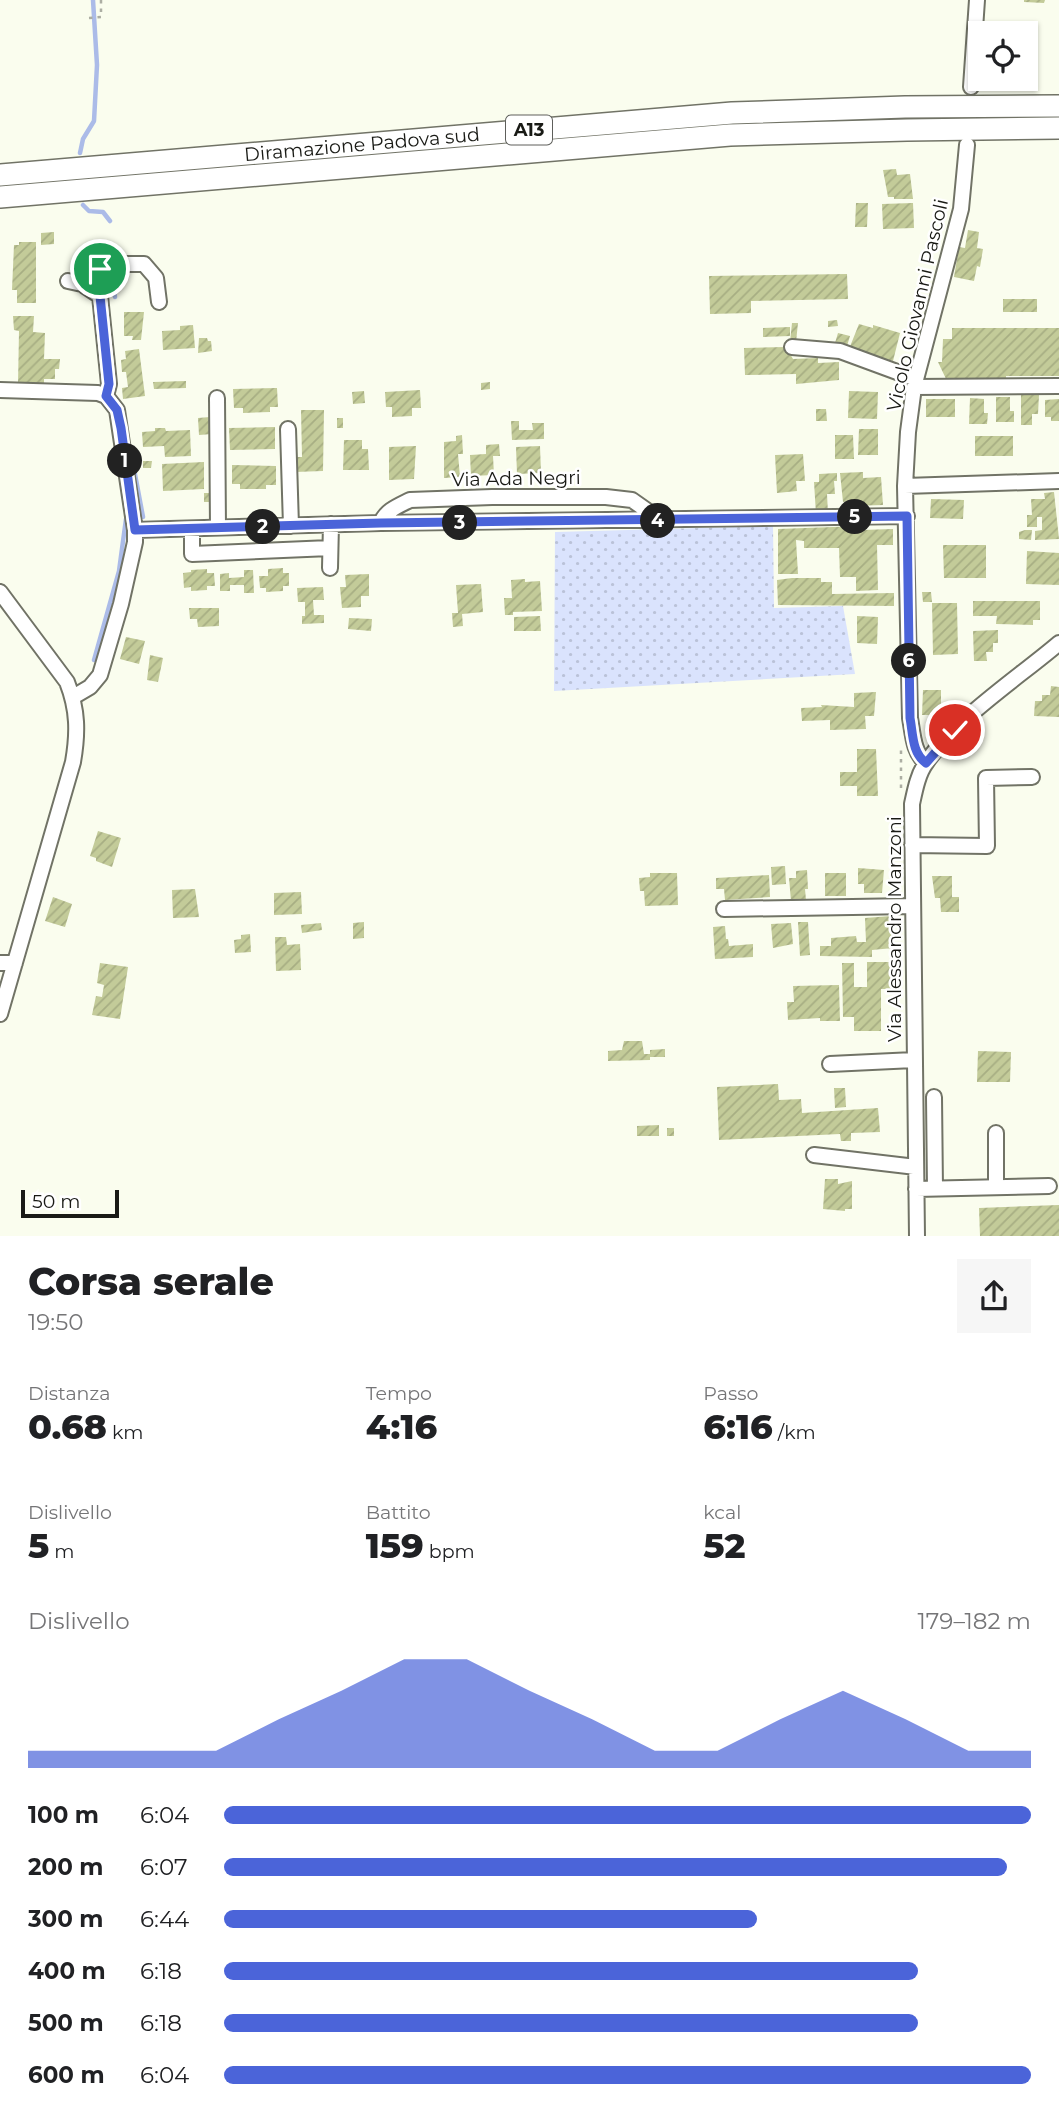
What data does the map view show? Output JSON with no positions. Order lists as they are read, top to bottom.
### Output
{
  "streets": {
    "highway": ["A13", "Diramazione Padova sud"],
    "street": ["Vicolo Giovanni Pascoli", "Via Ada Negri", "Via Alessandro Manzoni"]
  },
  "crossings": [
    ["Vicolo Giovanni Pascoli", "Via Alessandro Manzoni"]
  ],
  "scale_bar": "50 m",
  "page": {
    "pins": [
      "1",
      "5",
      "4",
      "3",
      "2",
      "6"
    ],
    "scale": "50 m",
    "heading": ["Corsa serale", "19:50"],
    "stats": [
      ["Distanza", "0.68 km"],
      ["Tempo", "4:16"],
      ["Passo", "6:16 /km"],
      ["Dislivello", "5 m"],
      ["Battito", "159 bpm"],
      ["kcal", "52"]
    ],
    "chart": ["Dislivello", "179–182 m"],
    "list": [
      {
        "name": "100 m",
        "note": "6:04"
      },
      {
        "name": "200 m",
        "note": "6:07"
      },
      {
        "name": "300 m",
        "note": "6:44"
      },
      {
        "name": "400 m",
        "note": "6:18"
      },
      {
        "name": "500 m",
        "note": "6:18"
      },
      {
        "name": "600 m",
        "note": "6:04"
      }
    ]
  }
}
